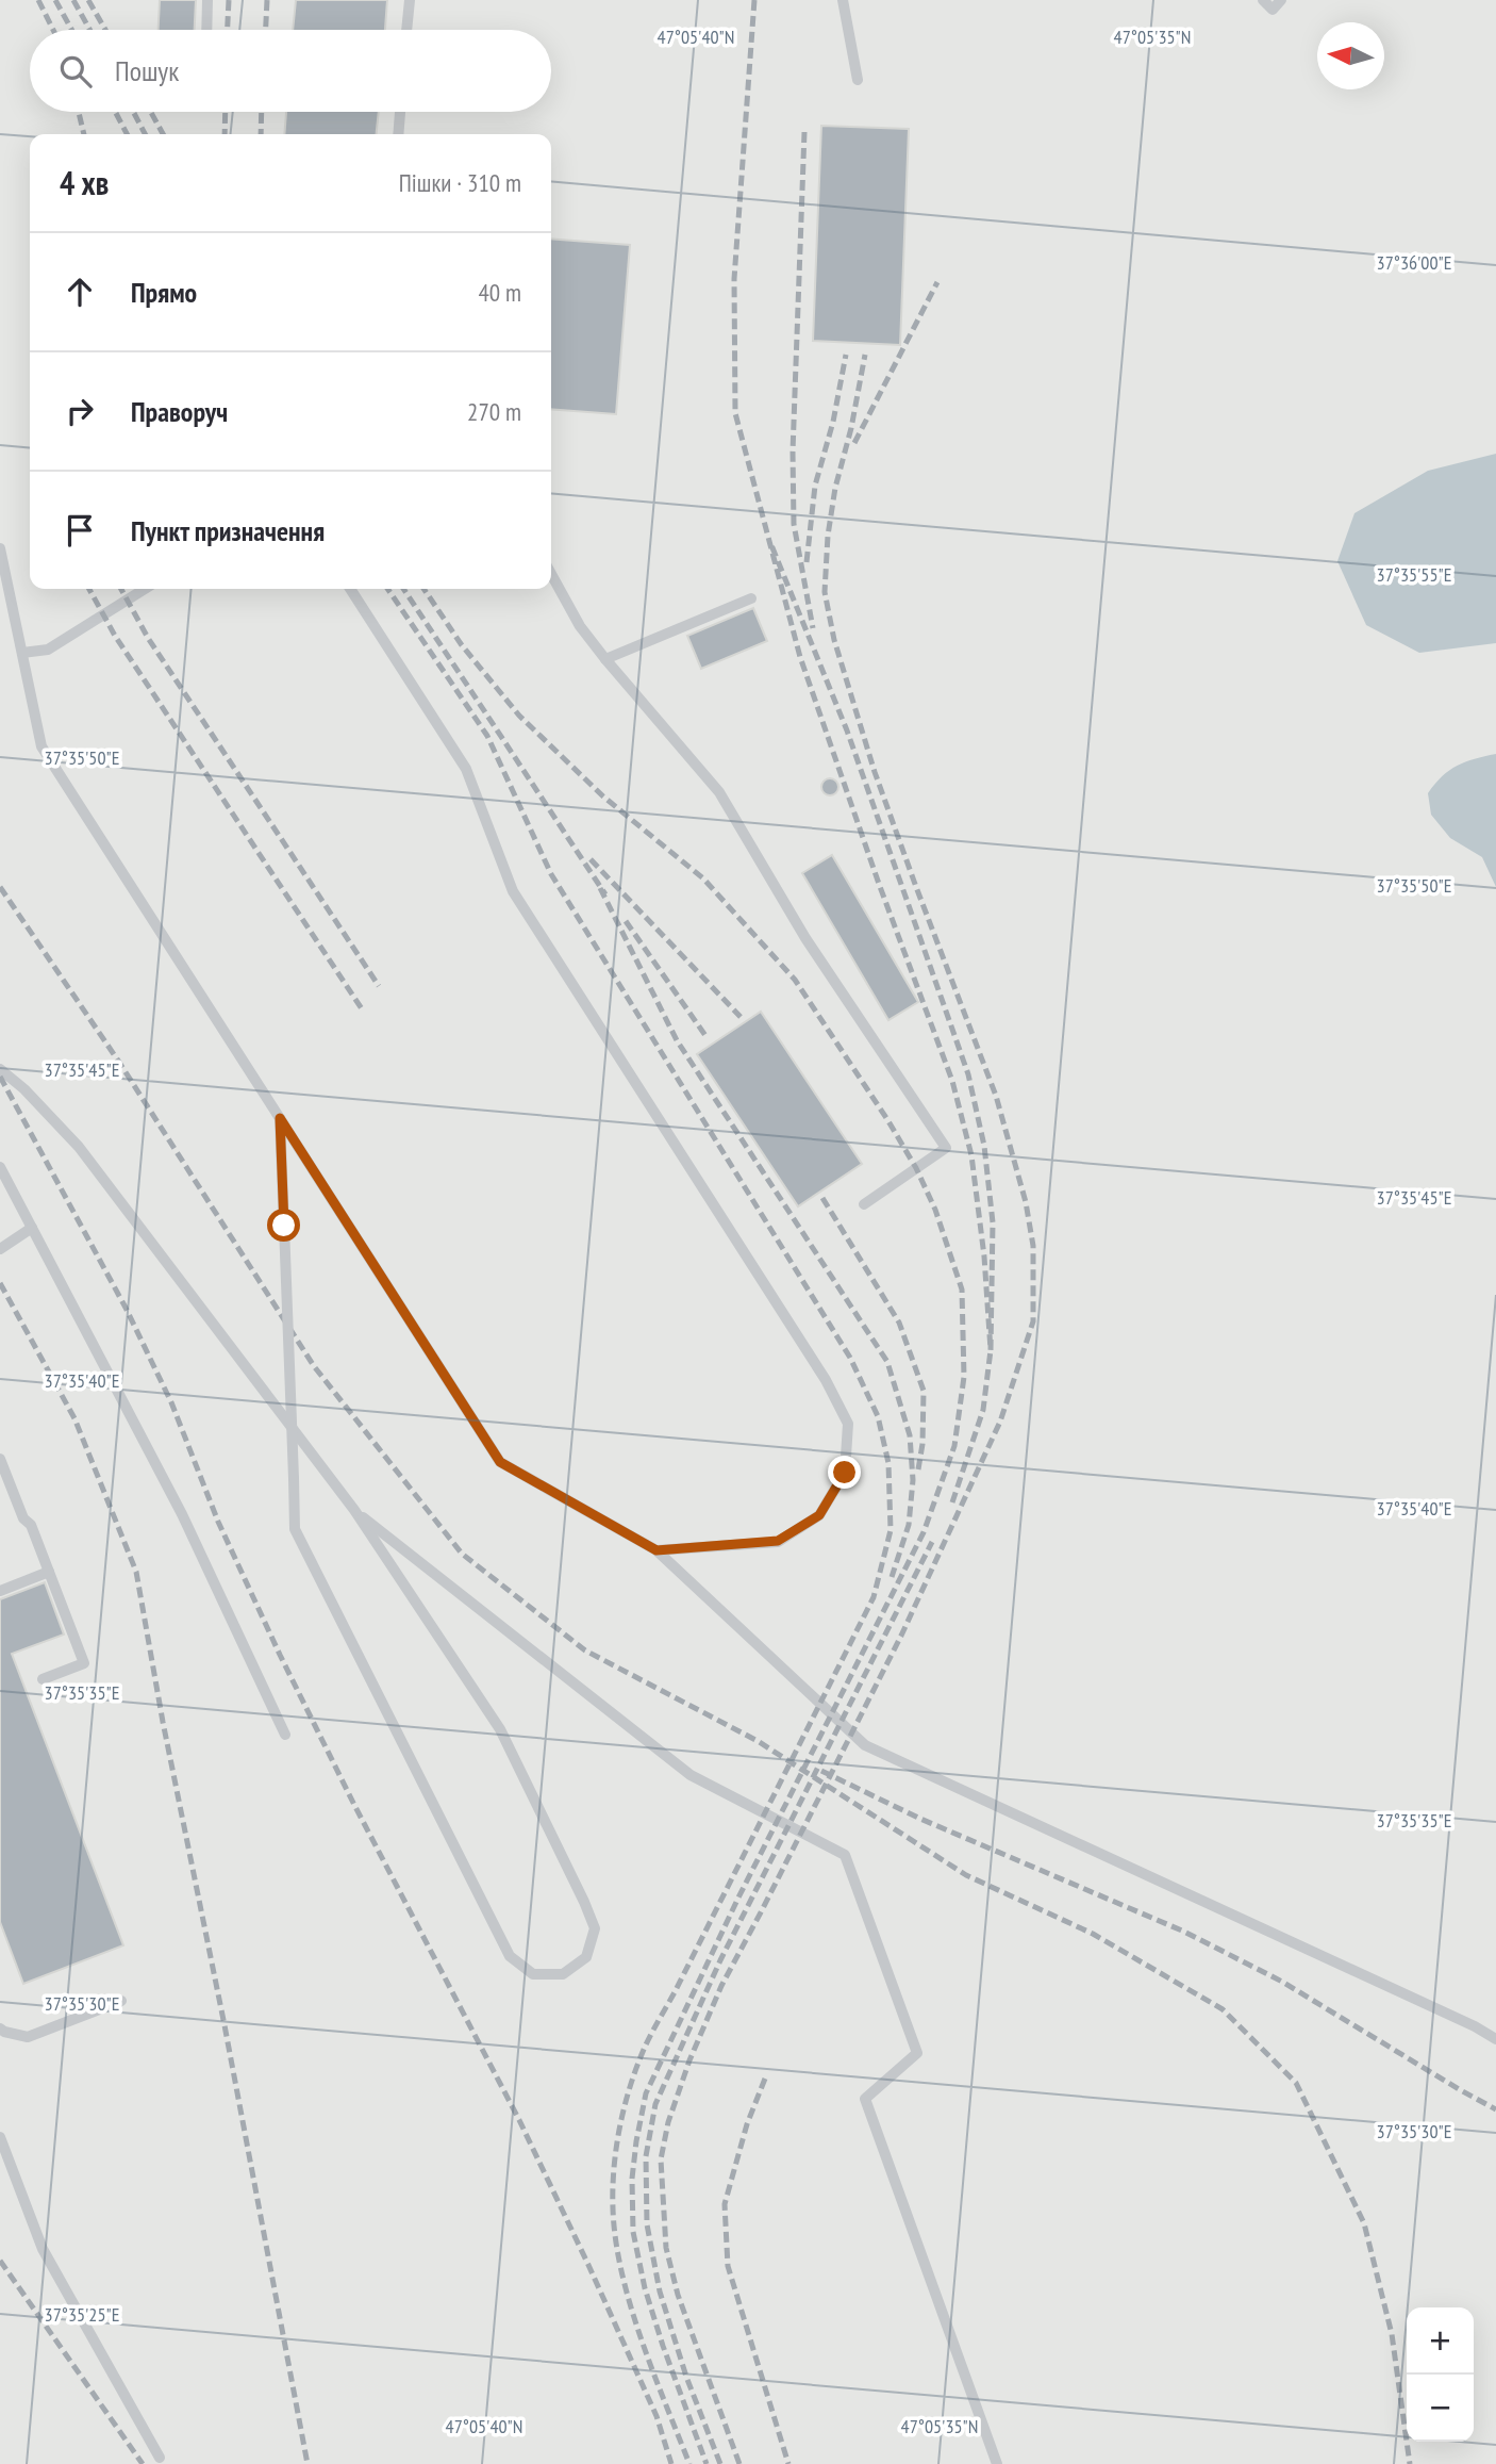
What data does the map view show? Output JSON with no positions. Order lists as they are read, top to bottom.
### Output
{
  "north": "left",
  "page": {
    "search": "Пошук",
    "heading": ["4 хв", "Пішки · 310 m"],
    "list": [
      ["Прямо", "40 m"],
      ["Праворуч", "270 m"],
      "Пункт призначення"
    ],
    "map_buttons": ["+", "−"]
  },
  "coordinates": [
    "47°05'40\"N",
    "47°05'35\"N",
    "37°36'00\"E",
    "37°35'55\"E",
    "37°35'50\"E",
    "37°35'45\"E",
    "37°35'40\"E",
    "37°35'35\"E",
    "37°35'30\"E",
    "37°35'25\"E"
  ]
}
